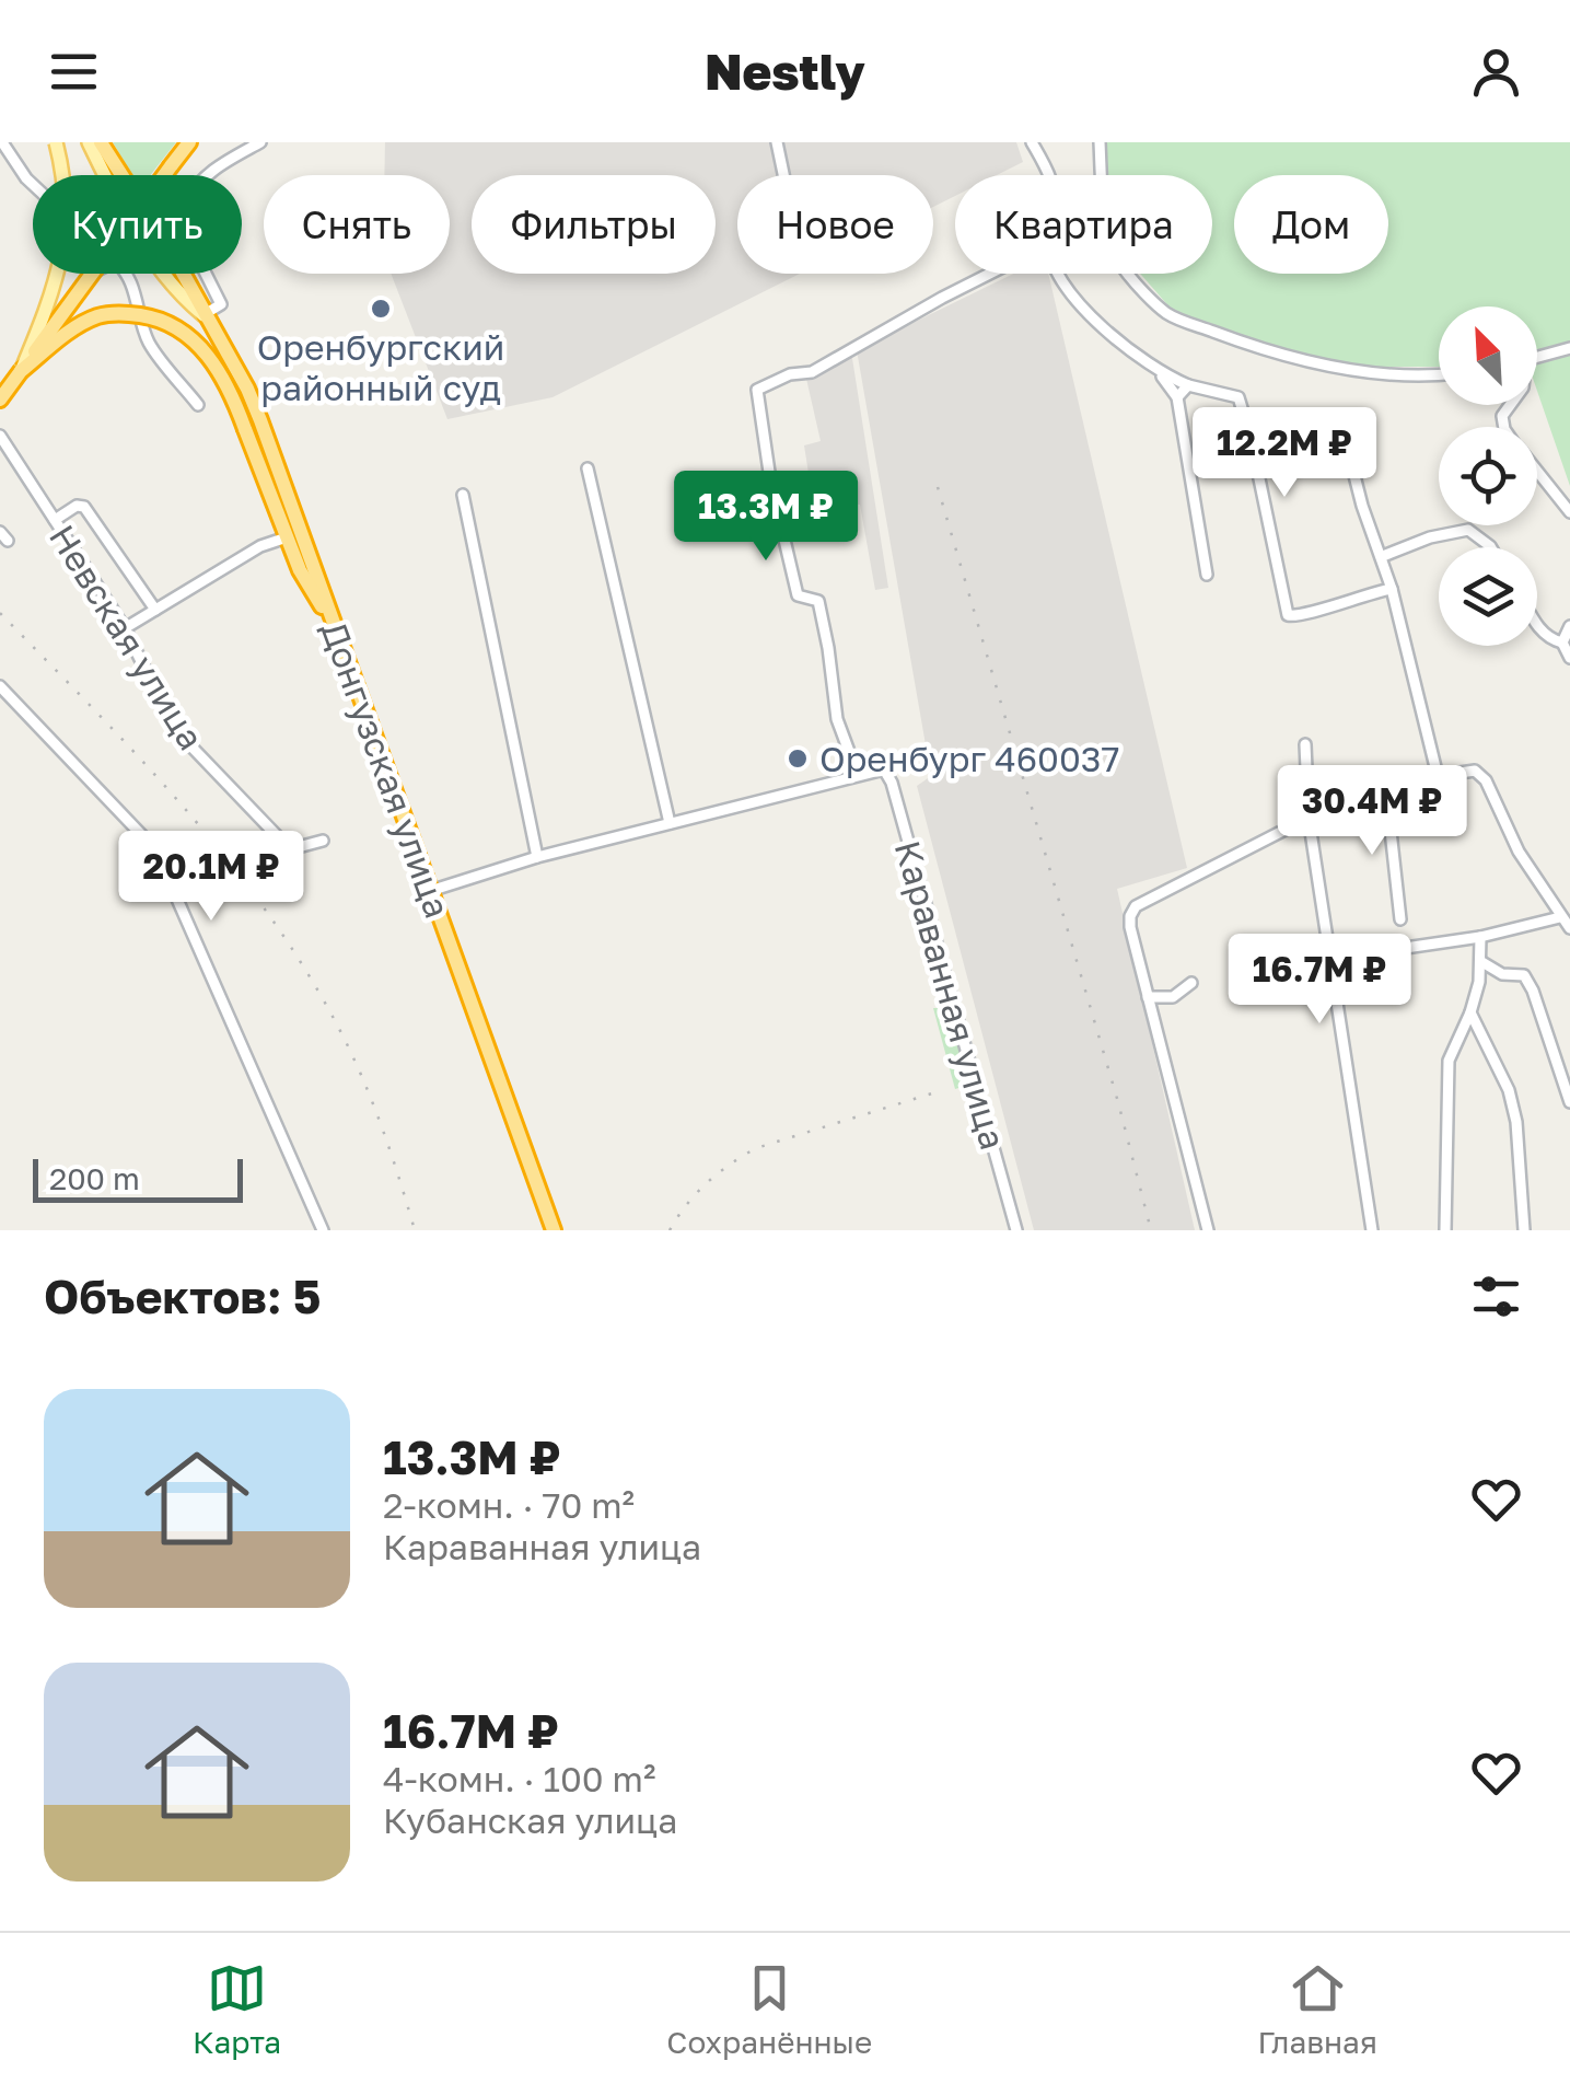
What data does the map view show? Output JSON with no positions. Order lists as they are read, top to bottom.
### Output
{
  "streets": {
    "highway": ["Донгузская улица"],
    "street": ["Невская улица", "Караванная улица"]
  },
  "places": ["Оренбургский районный суд", "Оренбург 460037"],
  "scale_bar": "200 m",
  "north": "top left",
  "page": {
    "header": "Nestly",
    "chip": [
      "Купить",
      "Снять",
      "Фильтры",
      "Новое",
      "Квартира",
      "Дом"
    ],
    "price": [
      "12.2M ₽",
      "13.3M ₽",
      "30.4M ₽",
      "20.1M ₽",
      "16.7M ₽"
    ],
    "scale": "200 m",
    "heading": "Объектов: 5",
    "list": [
      {
        "name": "13.3M ₽",
        "note": "2-комн. · 70 m² · Караванная улица"
      },
      {
        "name": "16.7M ₽",
        "note": "4-комн. · 100 m² · Кубанская улица"
      }
    ],
    "tabs": ["Карта", "Сохранённые", "Главная"]
  }
}
